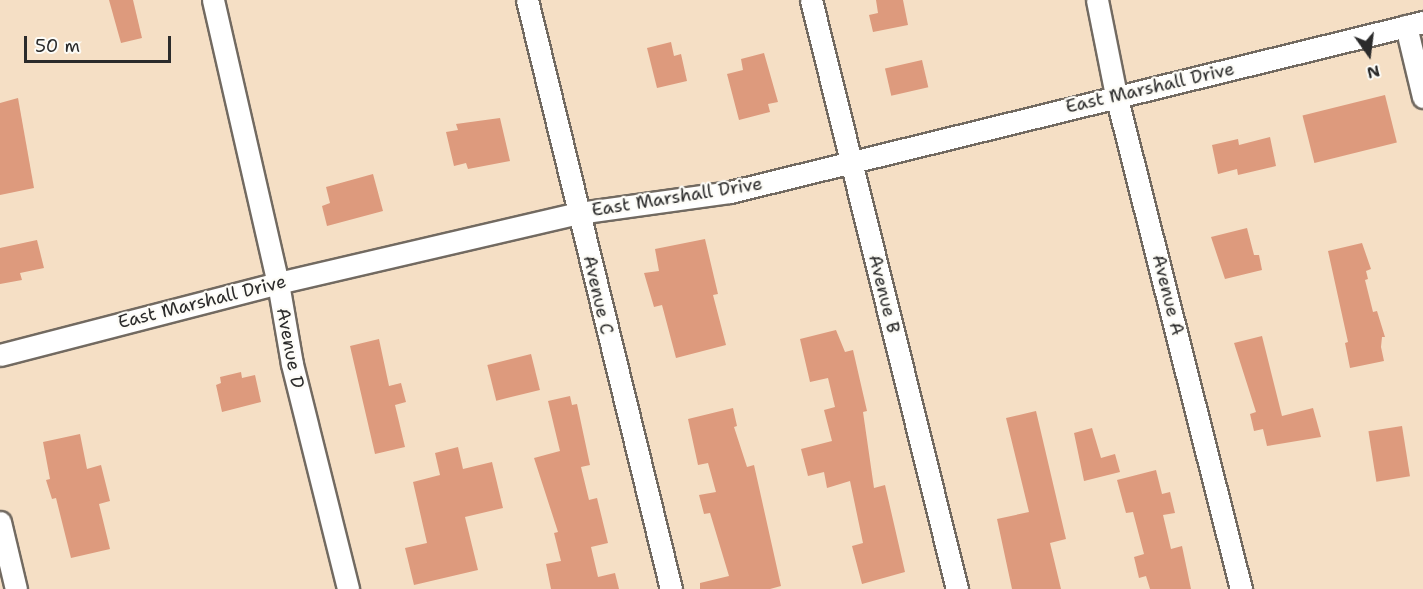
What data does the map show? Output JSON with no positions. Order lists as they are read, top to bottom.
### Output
{
  "streets": {
    "street": [
      "East Marshall Drive",
      "Avenue B",
      "Avenue C",
      "Avenue A",
      "Avenue D"
    ]
  },
  "crossings": [
    ["East Marshall Drive", "Avenue B"],
    ["East Marshall Drive", "Avenue C"],
    ["East Marshall Drive", "Avenue A"],
    ["East Marshall Drive", "Avenue D"]
  ],
  "scale_bar": "50 m",
  "north": "bottom"
}
